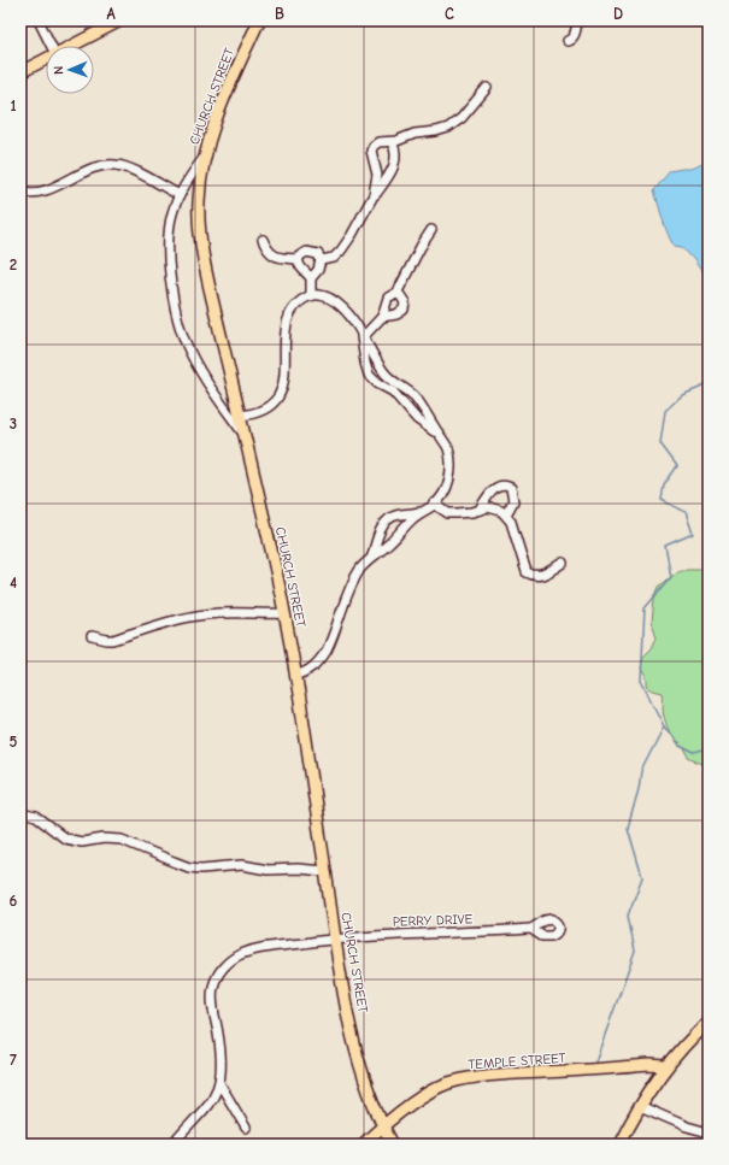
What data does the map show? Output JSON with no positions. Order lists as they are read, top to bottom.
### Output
{
  "streets": {
    "main road": ["CHURCH STREET", "TEMPLE STREET"],
    "street": ["PERRY DRIVE"]
  },
  "crossings": [
    ["CHURCH STREET", "PERRY DRIVE"],
    ["CHURCH STREET", "TEMPLE STREET"]
  ],
  "north": "left",
  "grid": {
    "columns": [
      "A",
      "B",
      "C",
      "D"
    ],
    "rows": [
      "1",
      "2",
      "3",
      "4",
      "5",
      "6",
      "7"
    ]
  }
}
